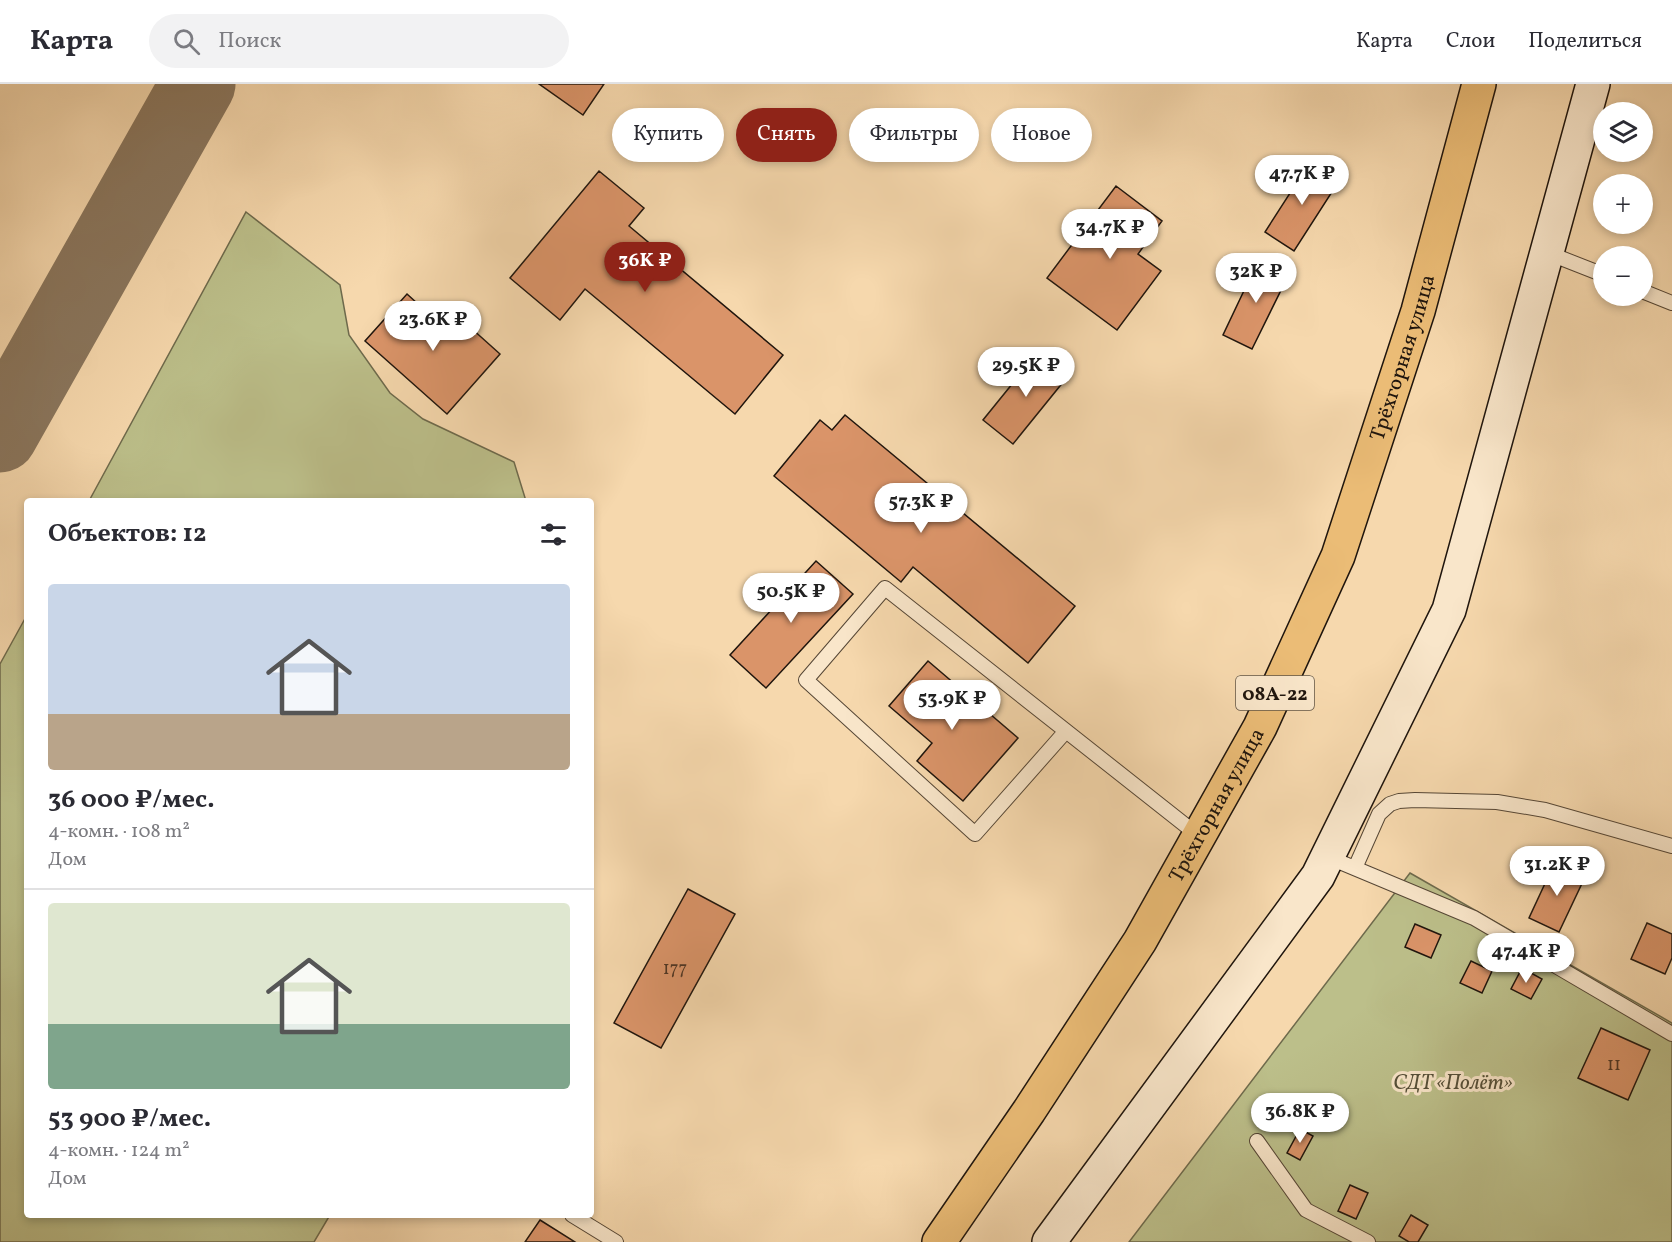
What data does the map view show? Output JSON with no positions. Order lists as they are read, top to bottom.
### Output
{
  "streets": {
    "highway": ["Трёхгорная улица", "08А-22"]
  },
  "parks": ["СДТ «Полёт»"],
  "house_numbers": ["177", "11"],
  "page": {
    "header": "Карта",
    "search": "Поиск",
    "nav": ["Карта", "Слои", "Поделиться"],
    "map_buttons": ["+", "−"],
    "chip": [
      "Купить",
      "Снять",
      "Фильтры",
      "Новое"
    ],
    "price": [
      "47.7K ₽",
      "34.7K ₽",
      "36K ₽",
      "32K ₽",
      "23.6K ₽",
      "29.5K ₽",
      "57.3K ₽",
      "50.5K ₽",
      "53.9K ₽",
      "31.2K ₽",
      "47.4K ₽",
      "36.8K ₽"
    ],
    "heading": "Объектов: 12",
    "list": [
      {
        "name": "36 000 ₽/мес.",
        "note": "4-комн. · 108 m² · Дом"
      },
      {
        "name": "53 900 ₽/мес.",
        "note": "4-комн. · 124 m² · Дом"
      }
    ]
  }
}
